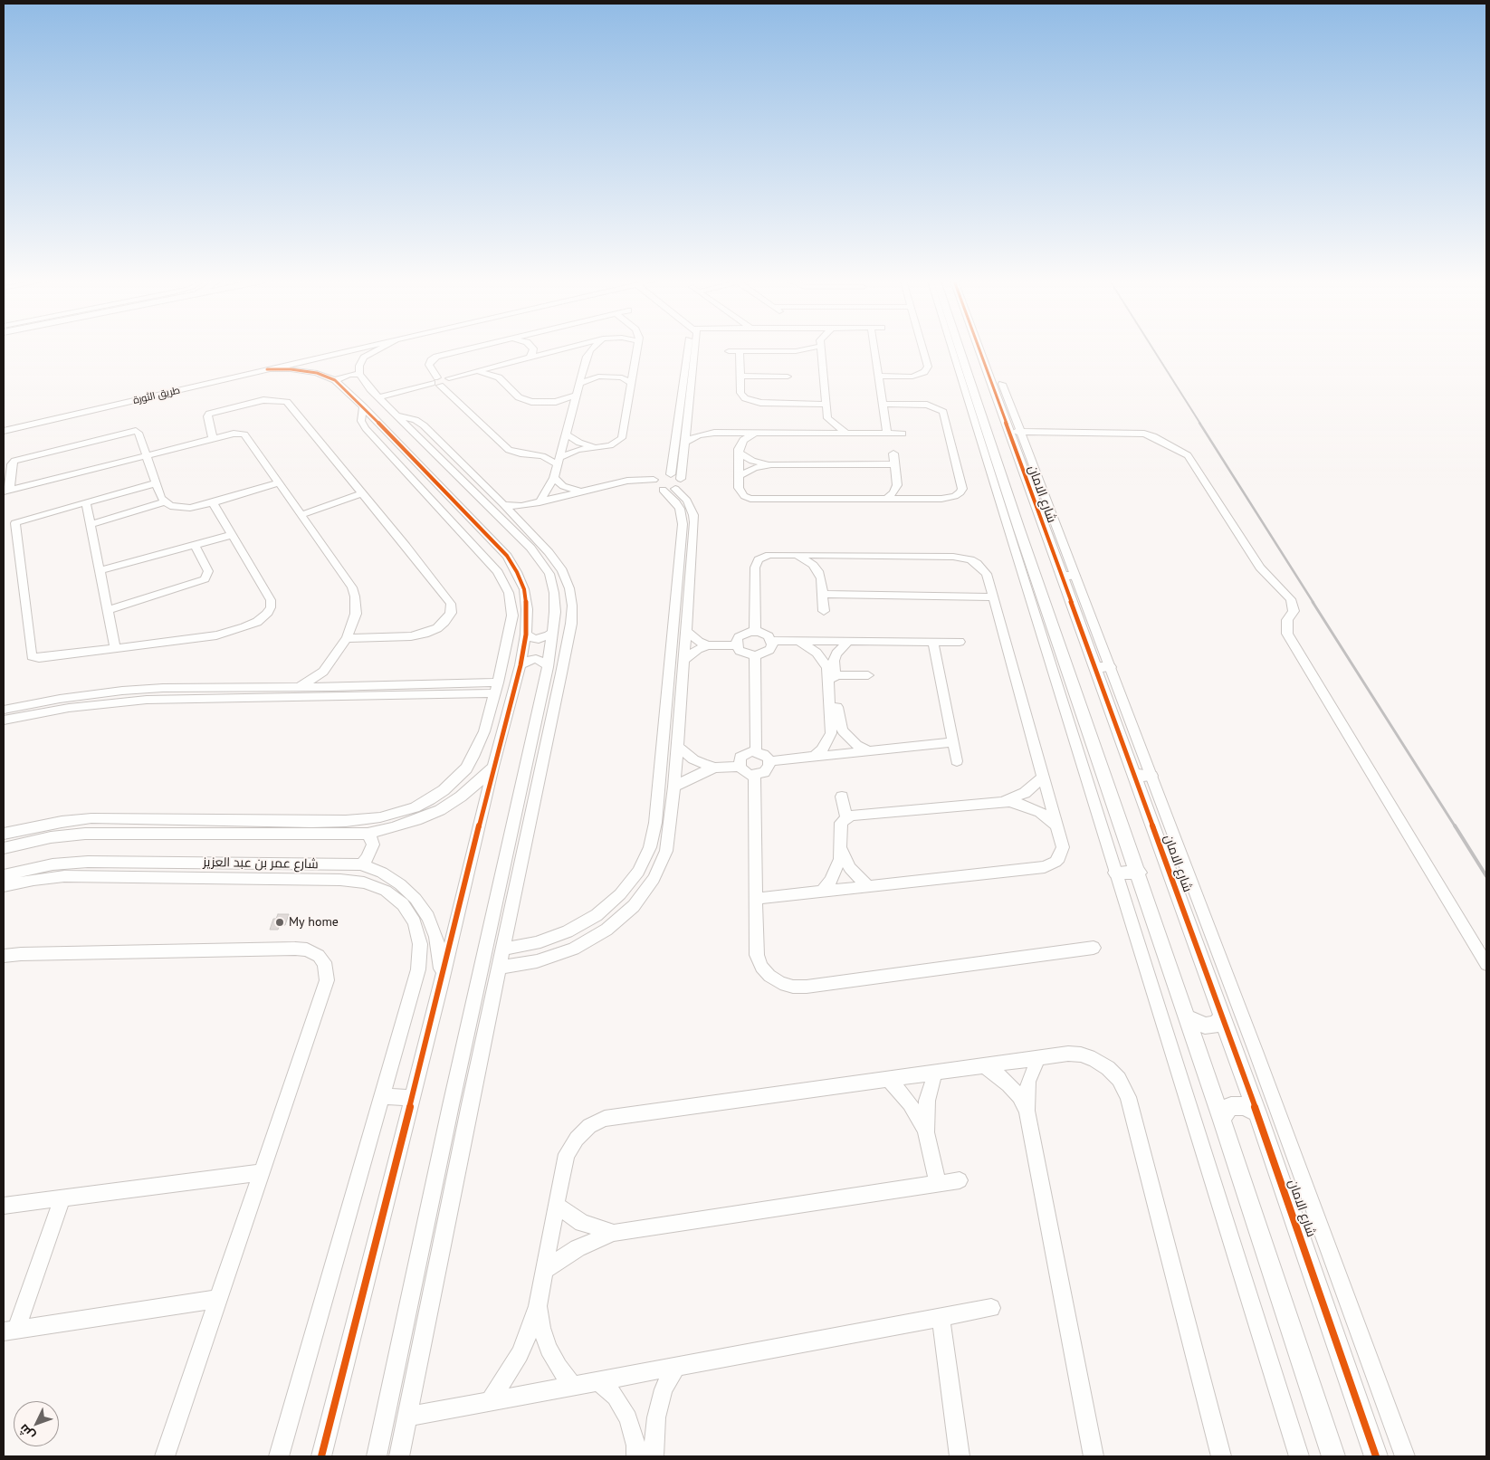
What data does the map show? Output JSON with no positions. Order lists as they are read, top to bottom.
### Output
{
  "streets": {
    "street": ["طريق الثورة", "شارع الامان", "شارع عمر بن عبد العزيز"]
  },
  "places": ["My home"],
  "north": "bottom left"
}
